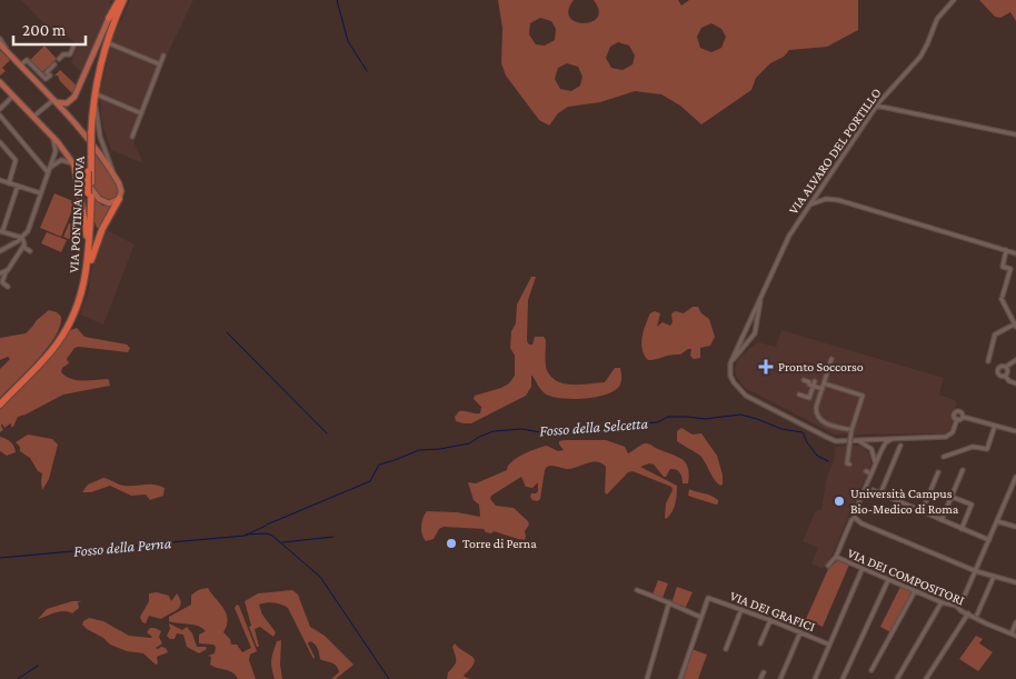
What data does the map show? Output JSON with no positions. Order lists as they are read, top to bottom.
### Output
{
  "streets": {
    "highway": ["VIA PONTINA NUOVA"],
    "street": ["VIA ALVARO DEL PORTILLO", "VIA DEI COMPOSITORI", "VIA DEI GRAFICI"]
  },
  "water": ["Fosso della Selcetta", "Fosso della Perna"],
  "places": {
    "health": ["Pronto Soccorso"],
    "other": ["Università Campus Bio-Medico di Roma", "Torre di Perna"]
  },
  "scale_bar": "200 m"
}
